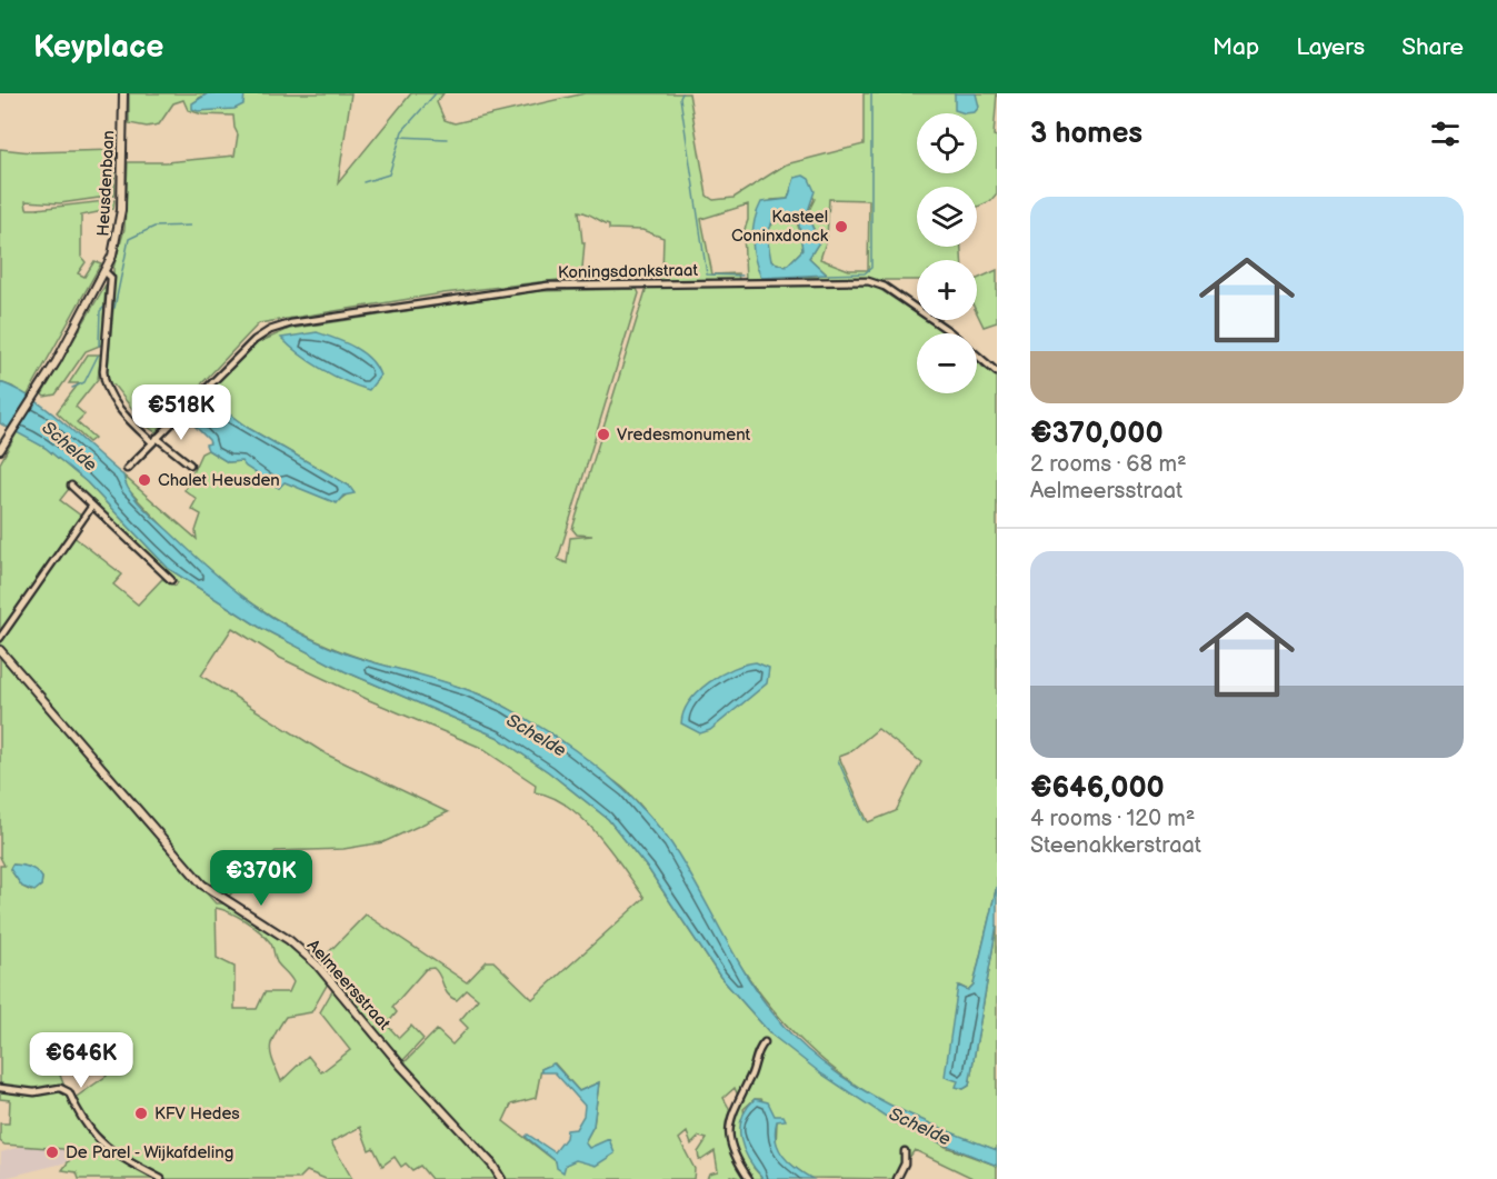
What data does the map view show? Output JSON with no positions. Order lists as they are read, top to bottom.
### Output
{
  "streets": {
    "street": ["Heusdenbaan", "Koningsdonkstraat", "Aelmeersstraat"]
  },
  "water": ["Schelde"],
  "places": [
    "Kasteel Coninxdonck",
    "Vredesmonument",
    "Chalet Heusden",
    "KFV Hedes",
    "De Parel - Wijkafdeling"
  ],
  "page": {
    "header": "Keyplace",
    "nav": ["Map", "Layers", "Share"],
    "heading": "3 homes",
    "map_buttons": ["+", "−"],
    "list": [
      {
        "name": "€370,000",
        "note": "2 rooms · 68 m² · Aelmeersstraat"
      },
      {
        "name": "€646,000",
        "note": "4 rooms · 120 m² · Steenakkerstraat"
      }
    ],
    "price": ["€518K", "€370K", "€646K"]
  }
}
